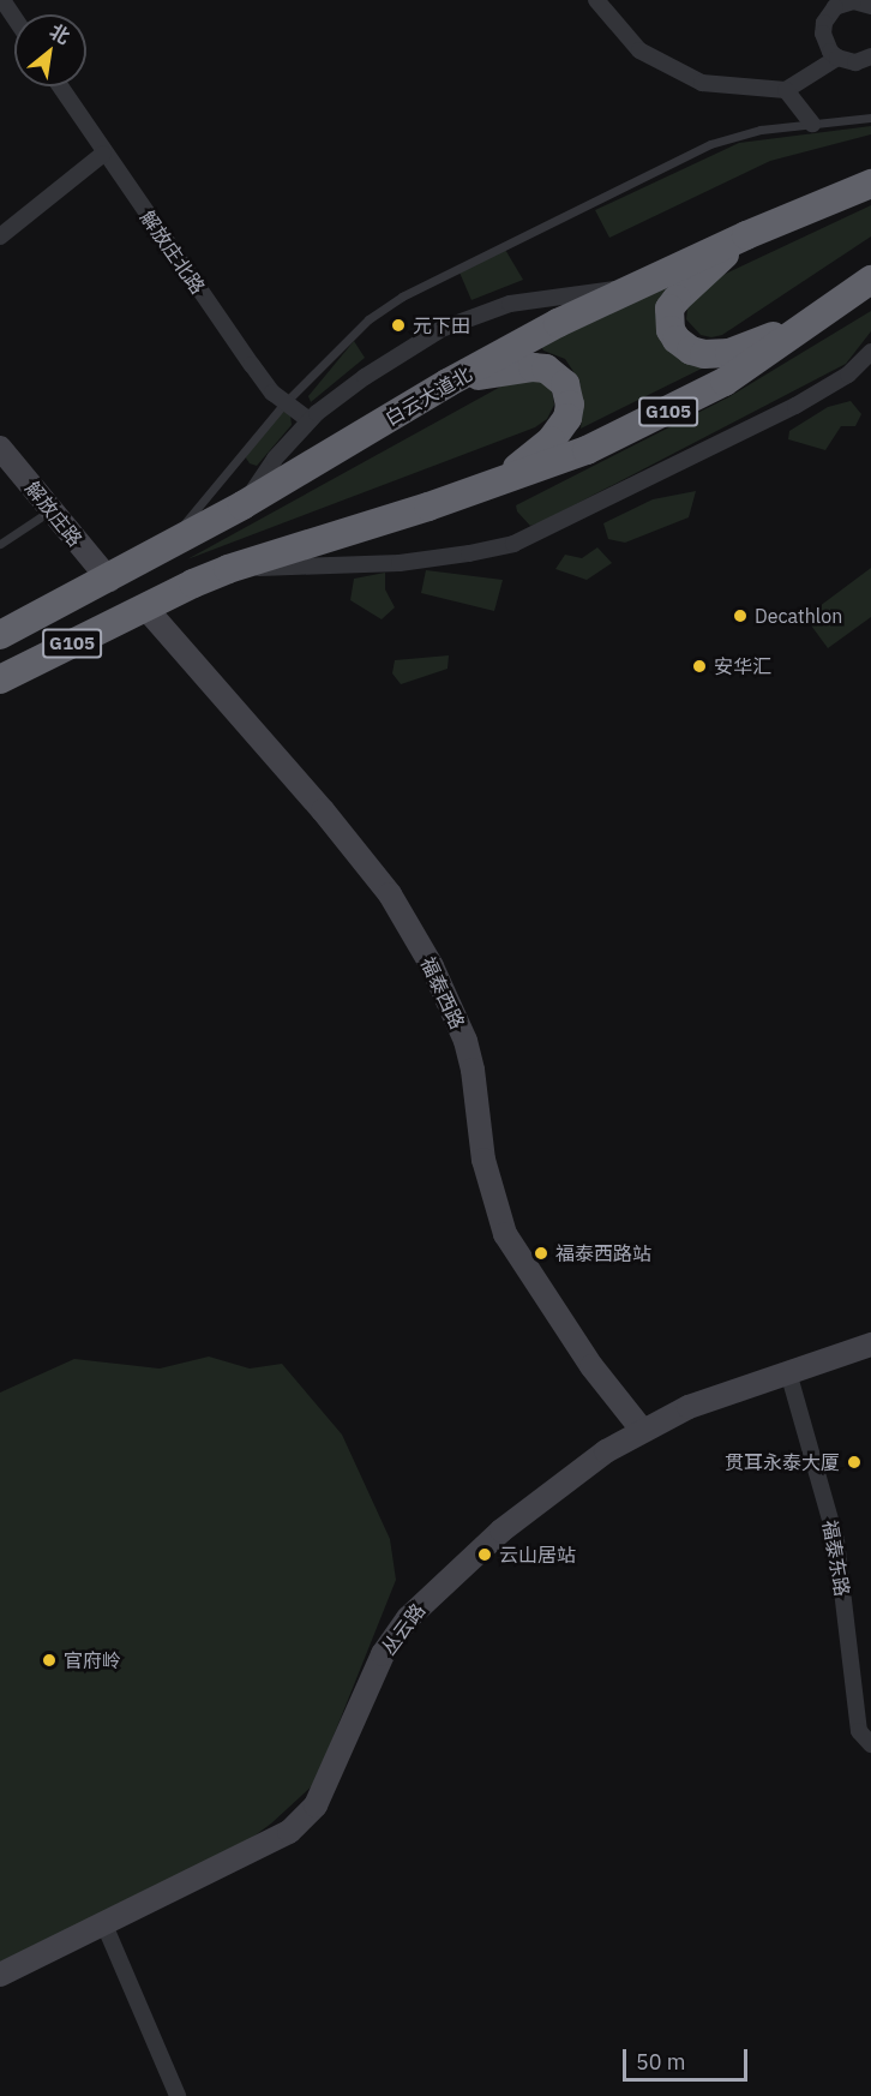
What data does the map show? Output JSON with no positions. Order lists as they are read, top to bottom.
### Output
{
  "streets": {
    "highway": ["白云大道北", "G105"],
    "street": [
      "解放庄北路",
      "解放庄路",
      "福泰西路",
      "福泰东路",
      "丛云路"
    ]
  },
  "crossings": [
    ["白云大道北", "解放庄路"],
    ["G105", "福泰西路"],
    ["福泰西路", "丛云路"],
    ["福泰东路", "丛云路"]
  ],
  "places": [
    "元下田",
    "Decathlon",
    "安华汇",
    "福泰西路站",
    "贯耳永泰大厦",
    "云山居站",
    "官府岭"
  ],
  "scale_bar": "50 m",
  "north": "top right"
}
